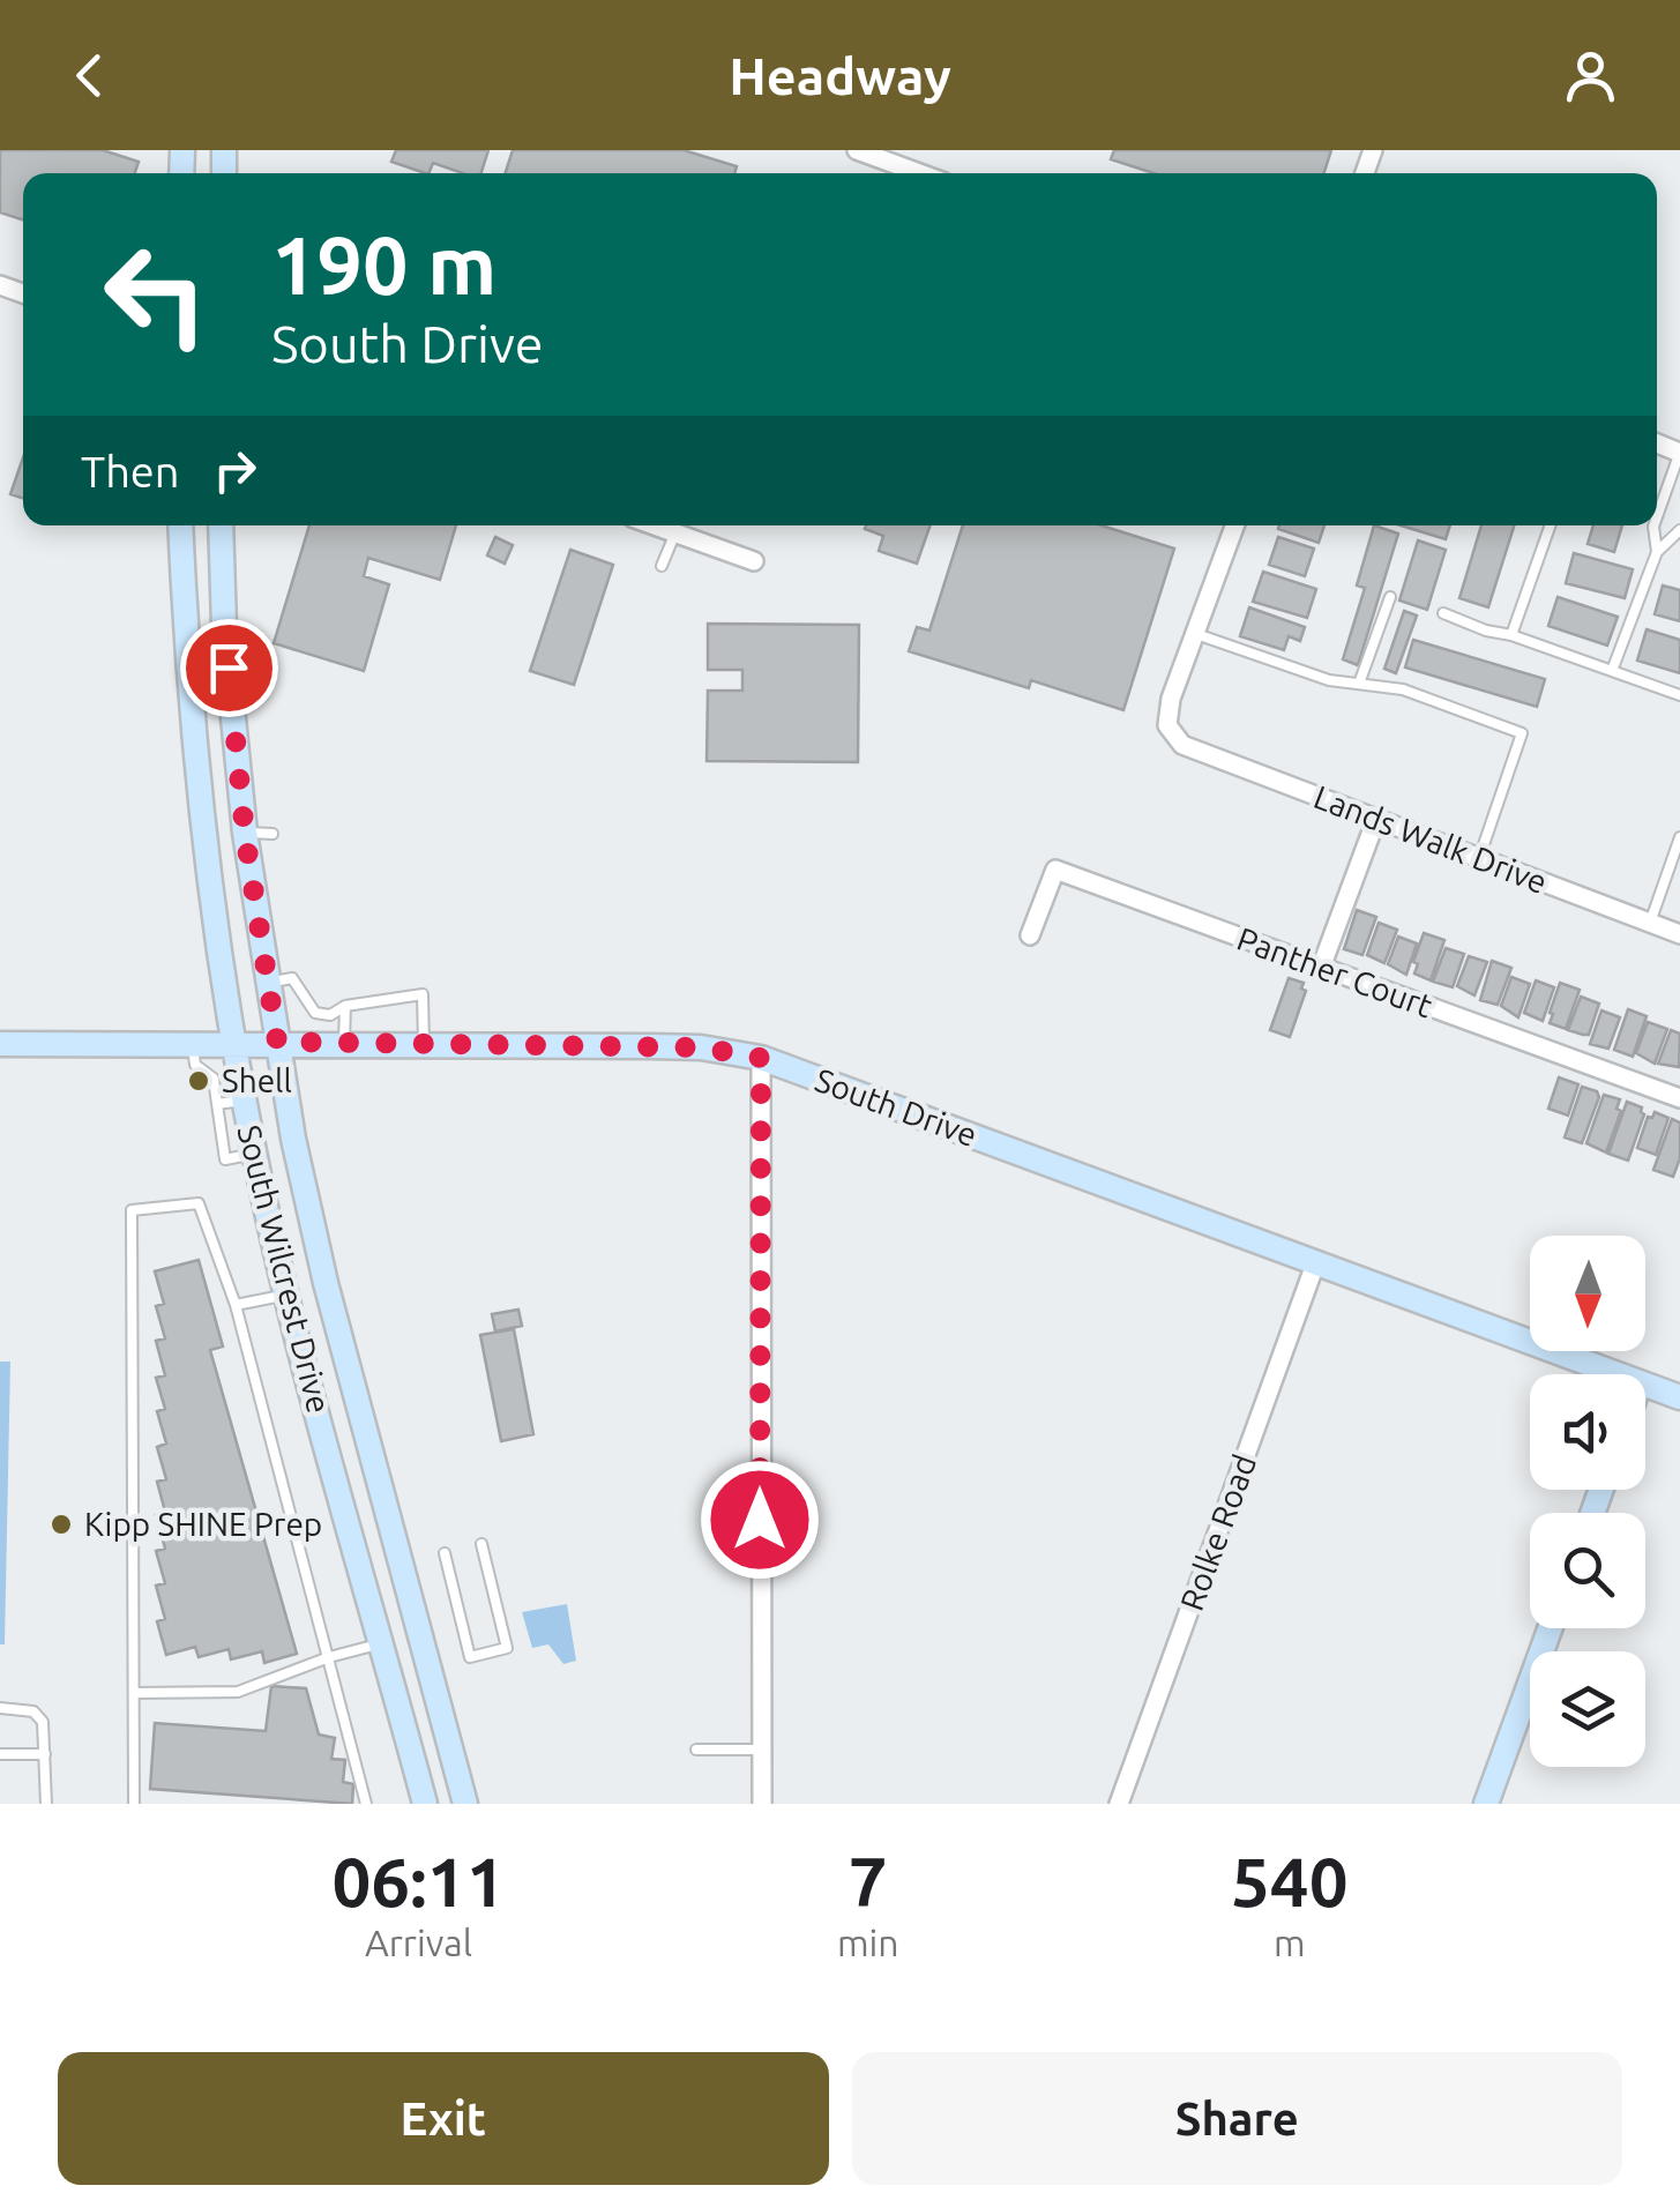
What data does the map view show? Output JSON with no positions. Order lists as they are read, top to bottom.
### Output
{
  "streets": {
    "main road": ["South Drive", "South Wilcrest Drive"],
    "street": ["Lands Walk Drive", "Panther Court", "Rolke Road"]
  },
  "crossings": [
    ["South Drive", "South Wilcrest Drive"],
    ["South Drive", "Rolke Road"]
  ],
  "places": ["Shell", "Kipp SHINE Prep"],
  "north": "bottom",
  "page": {
    "header": "Headway",
    "turn": ["190 m", "South Drive"],
    "then": "Then",
    "eta": [
      "06:11",
      "Arrival",
      "7",
      "min",
      "540",
      "m"
    ],
    "buttons": ["Exit", "Share"]
  }
}
